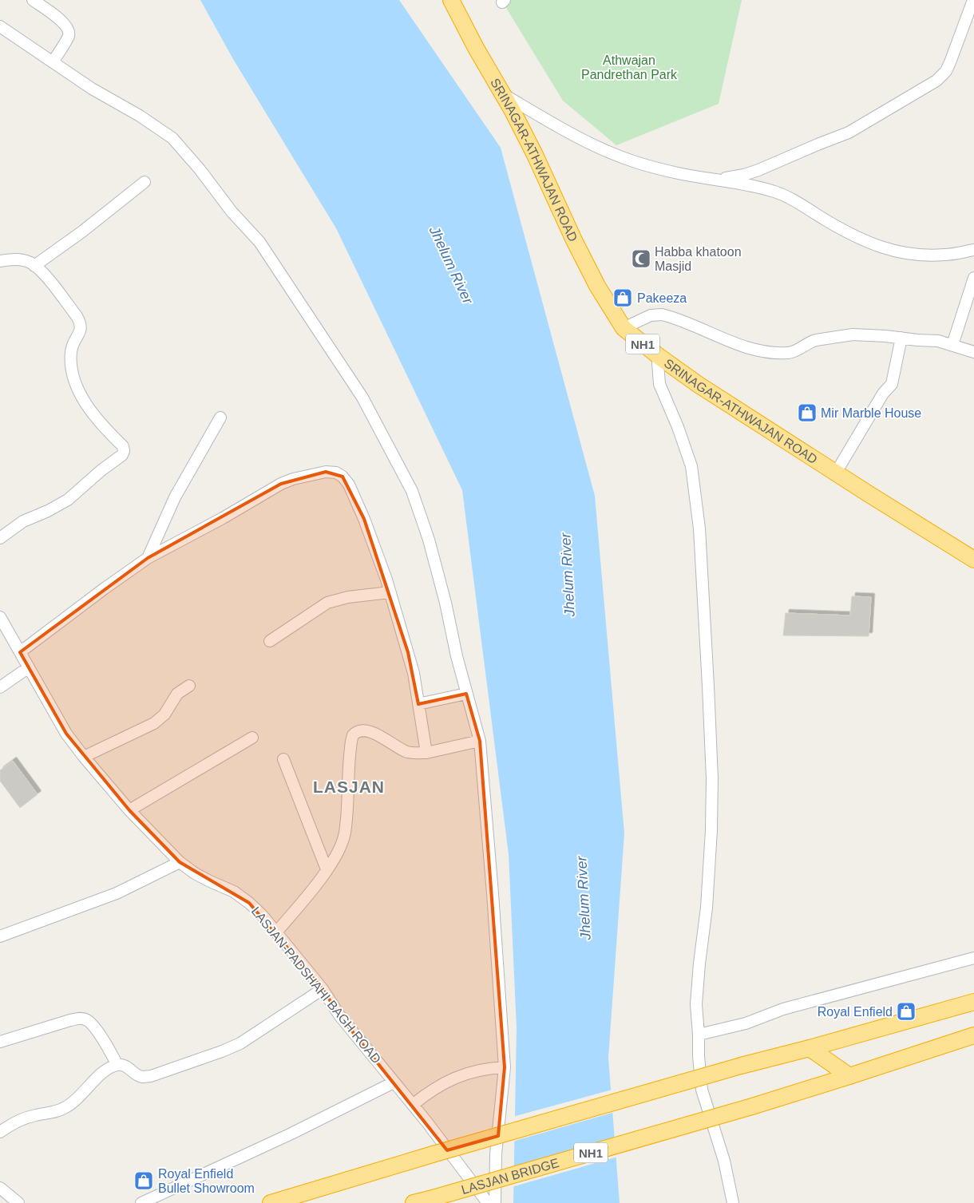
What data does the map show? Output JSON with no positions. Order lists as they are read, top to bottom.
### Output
{
  "streets": {
    "highway": ["SRINAGAR-ATHWAJAN ROAD", "NH1", "LASJAN BRIDGE"],
    "street": ["LASJAN-PADSHAHI BAGH ROAD"]
  },
  "crossings": [
    ["NH1", "LASJAN BRIDGE"]
  ],
  "districts": ["LASJAN"],
  "water": ["Jhelum River"],
  "parks": ["Athwajan Pandrethan Park"],
  "places": {
    "mosque": ["Habba khatoon Masjid"],
    "shop": [
      "Pakeeza",
      "Mir Marble House",
      "Royal Enfield",
      "Royal Enfield Bullet Showroom"
    ]
  }
}
